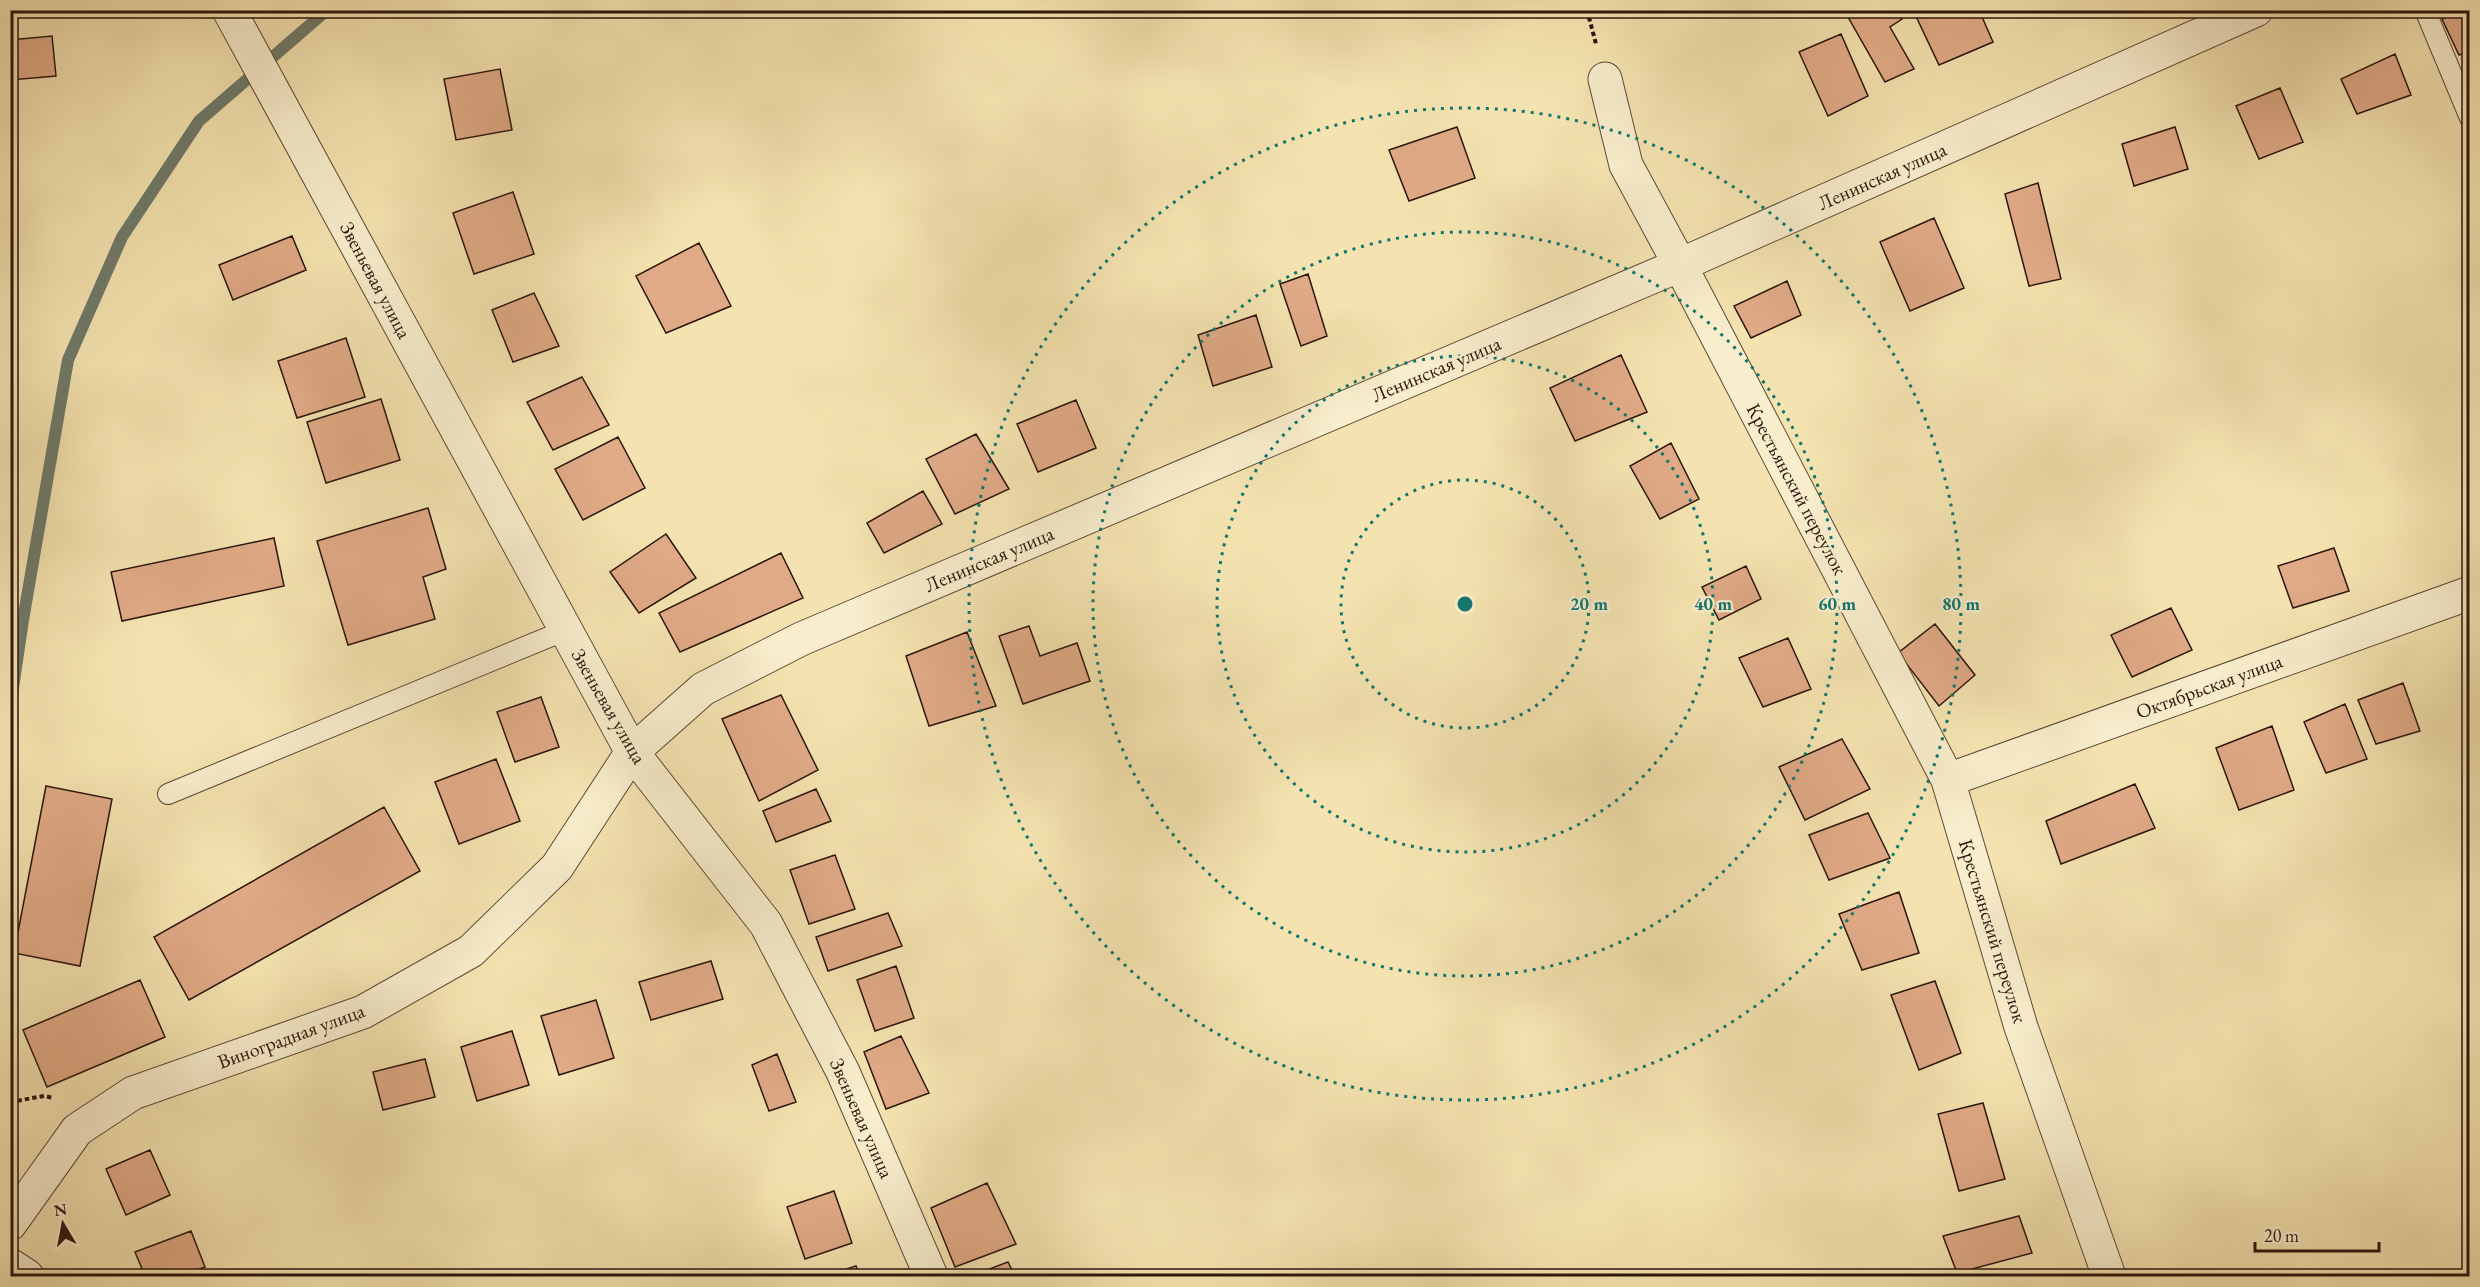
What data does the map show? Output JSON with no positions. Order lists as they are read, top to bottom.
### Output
{
  "streets": {
    "street": [
      "Ленинская улица",
      "Звеньевая улица",
      "Крестьянский переулок",
      "Октябрьская улица",
      "Виноградная улица"
    ]
  },
  "crossings": [
    ["Ленинская улица", "Звеньевая улица"],
    ["Ленинская улица", "Крестьянский переулок"],
    ["Ленинская улица", "Виноградная улица"],
    ["Звеньевая улица", "Виноградная улица"],
    ["Крестьянский переулок", "Октябрьская улица"]
  ],
  "scale_bar": "20 m",
  "north": "top",
  "rings": [
    "20 m",
    "40 m",
    "60 m",
    "80 m"
  ]
}
